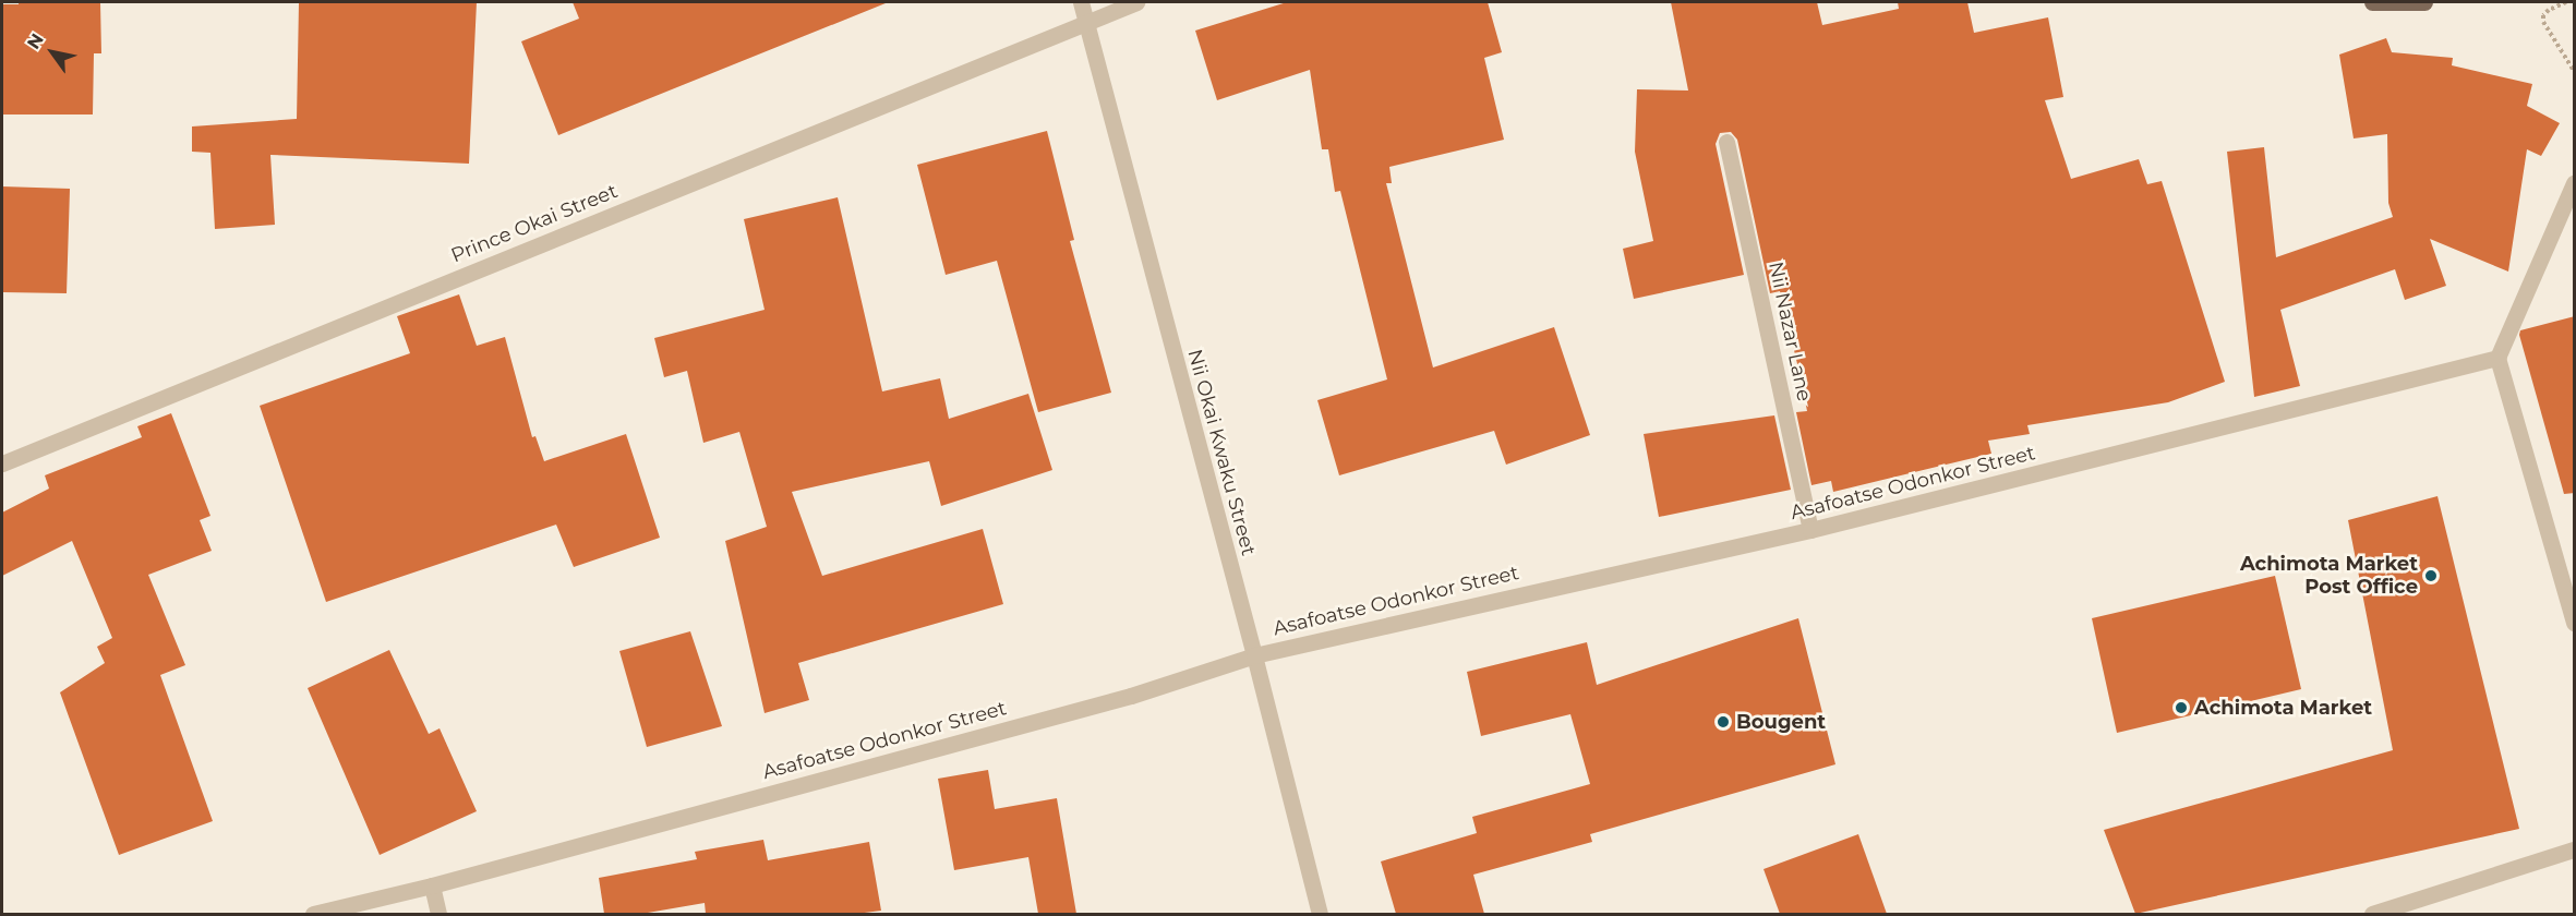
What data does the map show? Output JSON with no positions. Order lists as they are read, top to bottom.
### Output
{
  "streets": {
    "street": [
      "Prince Okai Street",
      "Nii Nazar Lane",
      "Nii Okai Kwaku Street",
      "Asafoatse Odonkor Street"
    ]
  },
  "crossings": [
    ["Prince Okai Street", "Nii Okai Kwaku Street"],
    ["Nii Nazar Lane", "Asafoatse Odonkor Street"],
    ["Nii Okai Kwaku Street", "Asafoatse Odonkor Street"]
  ],
  "places": ["Achimota Market Post Office", "Achimota Market", "Bougent"],
  "north": "top left"
}
